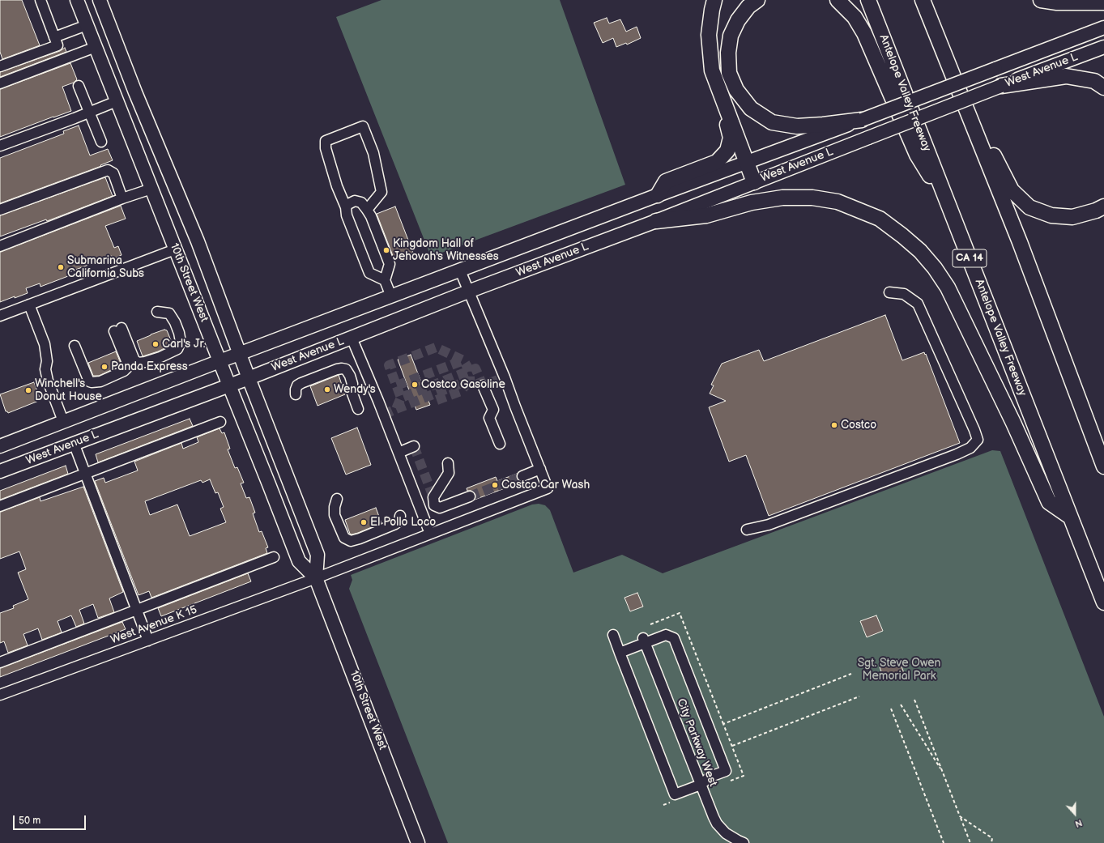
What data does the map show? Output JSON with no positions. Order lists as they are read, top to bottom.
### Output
{
  "streets": {
    "highway": ["Antelope Valley Freeway", "CA 14"],
    "main road": ["West Avenue L", "10th Street West"],
    "street": ["West Avenue K 15", "City Parkway West"]
  },
  "crossings": [
    ["West Avenue L", "10th Street West"],
    ["10th Street West", "West Avenue K 15"]
  ],
  "parks": ["Sgt. Steve Owen Memorial Park"],
  "places": [
    "Kingdom Hall of Jehovah's Witnesses",
    "Submarina California Subs",
    "Carl's Jr.",
    "Panda Express",
    "Costco Gasoline",
    "Wendy's",
    "Winchell's Donut House",
    "Costco",
    "Costco Car Wash",
    "El Pollo Loco"
  ],
  "scale_bar": "50 m",
  "north": "bottom"
}
